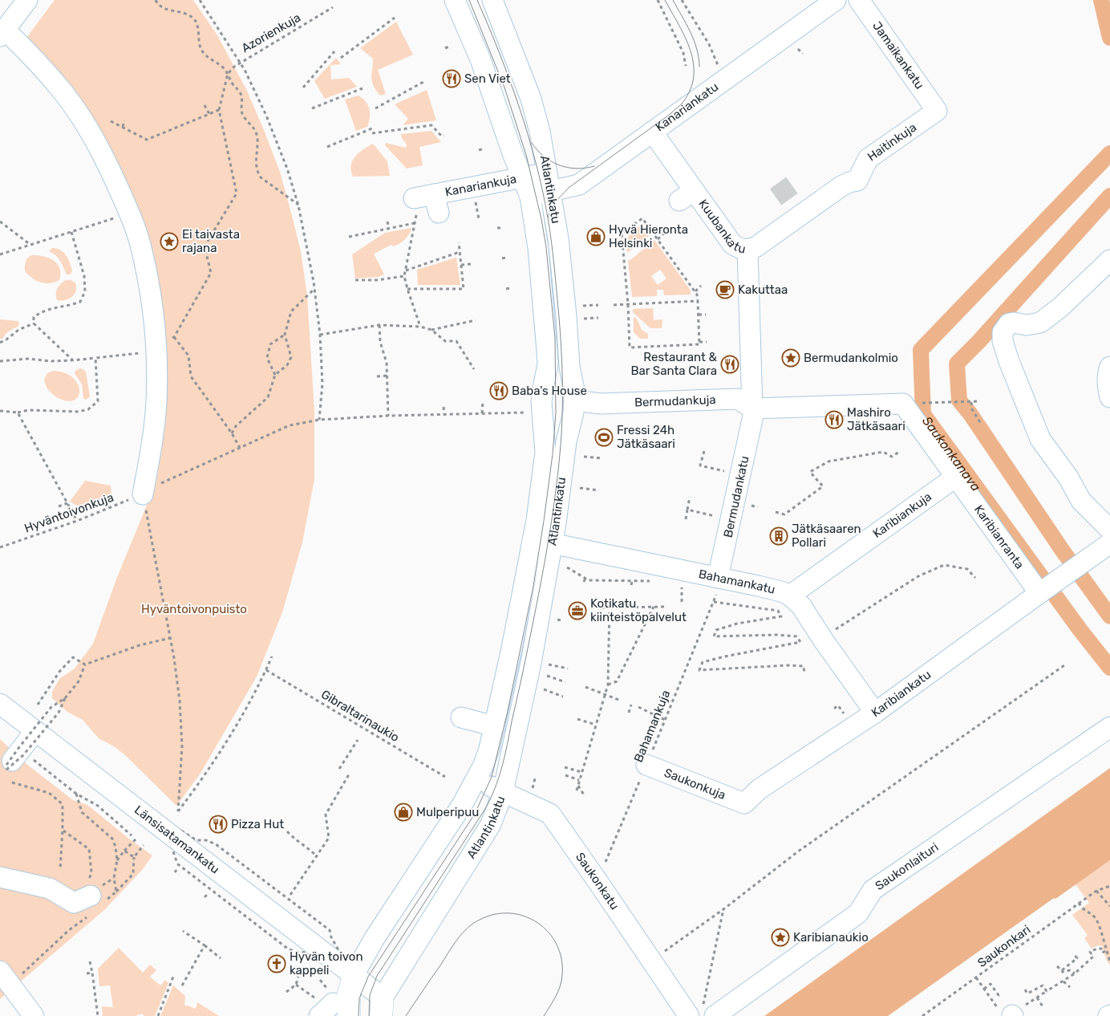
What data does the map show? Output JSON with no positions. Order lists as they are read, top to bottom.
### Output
{
  "streets": {
    "street": [
      "Jamaikankatu",
      "Kanariankatu",
      "Haitinkuja",
      "Kanariankuja",
      "Atlantinkatu",
      "Kuubankatu",
      "Bermudankuja",
      "Bermudankatu",
      "Karibiankuja",
      "Karibianranta",
      "Bahamankatu",
      "Karibiankatu",
      "Saukonkuja",
      "Länsisatamankatu",
      "Saukonlaituri",
      "Saukonkatu"
    ],
    "path": [
      "Azorienkuja",
      "Hyväntoivonkuja",
      "Gibraltarinaukio",
      "Bahamankuja",
      "Saukonkari"
    ]
  },
  "crossings": [
    ["Jamaikankatu", "Haitinkuja"],
    ["Kanariankatu", "Kanariankuja"],
    ["Kanariankatu", "Atlantinkatu"],
    ["Kanariankatu", "Kuubankatu"],
    ["Haitinkuja", "Kuubankatu"],
    ["Kanariankuja", "Atlantinkatu"],
    ["Atlantinkatu", "Bahamankatu"],
    ["Atlantinkatu", "Länsisatamankatu"],
    ["Atlantinkatu", "Saukonkatu"],
    ["Bermudankuja", "Bermudankatu"],
    ["Bermudankatu", "Bahamankatu"],
    ["Bermudankatu", "Bahamankuja"],
    ["Karibiankuja", "Karibianranta"],
    ["Karibiankuja", "Bahamankatu"],
    ["Karibianranta", "Karibiankatu"],
    ["Bahamankatu", "Karibiankatu"],
    ["Bahamankatu", "Bahamankuja"],
    ["Karibiankatu", "Saukonkuja"],
    ["Bahamankuja", "Saukonkuja"],
    ["Bahamankuja", "Saukonkatu"],
    ["Saukonlaituri", "Saukonkatu"]
  ],
  "water": ["Saukonkanava"],
  "parks": ["Hyväntoivonpuisto"],
  "places": {
    "restaurant": [
      "Sen Viet",
      "Restaurant & Bar Santa Clara",
      "Baba's House",
      "Mashiro Jätkäsaari",
      "Pizza Hut"
    ],
    "shop": ["Hyvä Hieronta Helsinki", "Mulperipuu"],
    "place": ["Ei taivasta rajana", "Bermudankolmio", "Karibianaukio"],
    "cafe": ["Kakuttaa"],
    "sports": ["Fressi 24h Jätkäsaari"],
    "building": ["Jätkäsaaren Pollari"],
    "office": ["Kotikatu kiinteistöpalvelut"],
    "church": ["Hyvän toivon kappeli"]
  }
}
